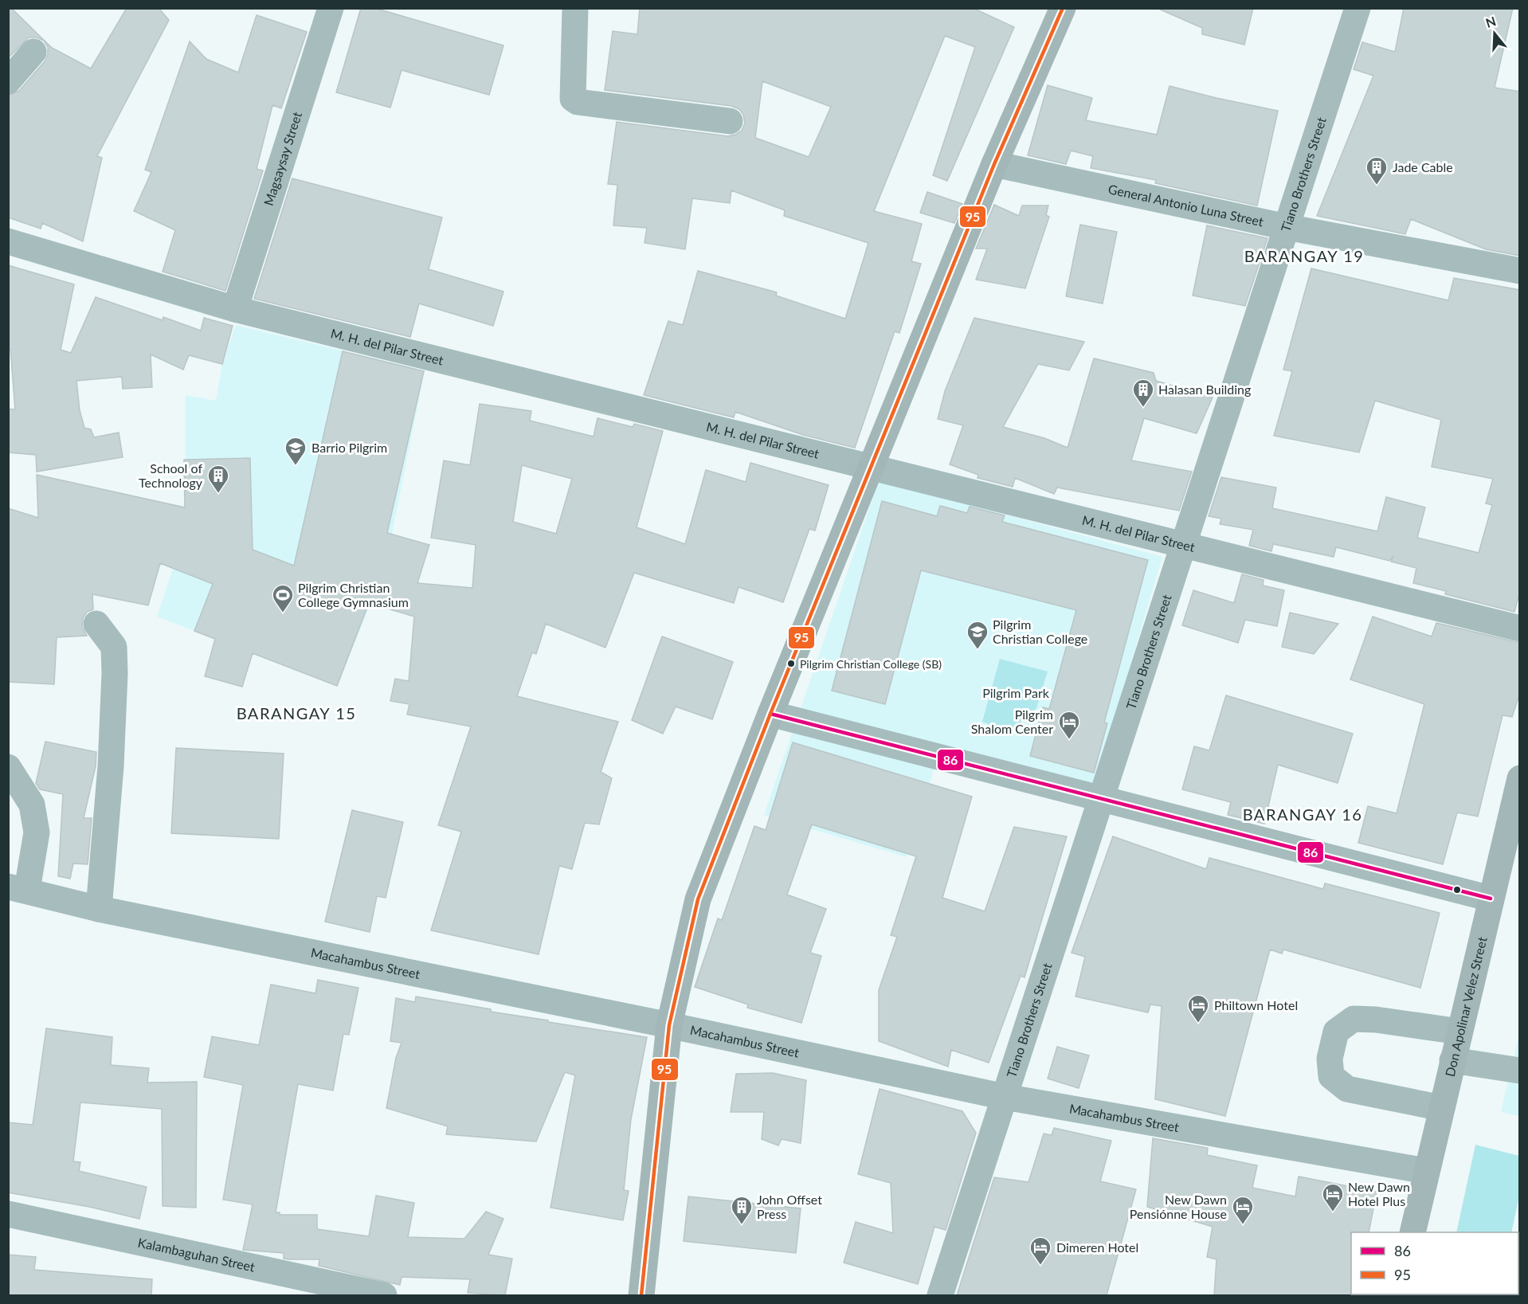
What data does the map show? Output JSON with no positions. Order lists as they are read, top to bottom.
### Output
{
  "streets": {
    "main road": ["Don Apolinar Velez Street"],
    "street": [
      "Magsaysay Street",
      "Tiano Brothers Street",
      "General Antonio Luna Street",
      "M. H. del Pilar Street",
      "Macahambus Street",
      "Kalambaguhan Street"
    ]
  },
  "crossings": [
    ["Magsaysay Street", "M. H. del Pilar Street"],
    ["Tiano Brothers Street", "General Antonio Luna Street"],
    ["Tiano Brothers Street", "M. H. del Pilar Street"],
    ["Tiano Brothers Street", "Macahambus Street"],
    ["Macahambus Street", "Don Apolinar Velez Street"]
  ],
  "districts": ["BARANGAY 19", "BARANGAY 15", "BARANGAY 16"],
  "parks": ["Pilgrim Park"],
  "places": {
    "building": [
      "Jade Cable",
      "Halasan Building",
      "School of Technology",
      "John Offset Press"
    ],
    "school or university": ["Barrio Pilgrim", "Pilgrim Christian College"],
    "sports": ["Pilgrim Christian College Gymnasium"],
    "other": ["Pilgrim Christian College (SB)"],
    "hotel": [
      "Pilgrim Shalom Center",
      "Philtown Hotel",
      "New Dawn Hotel Plus",
      "New Dawn Pensiónne House",
      "Dimeren Hotel"
    ]
  },
  "lines": ["transit line 95", "transit line 86"],
  "legend": ["86", "95"],
  "north": "top"
}
